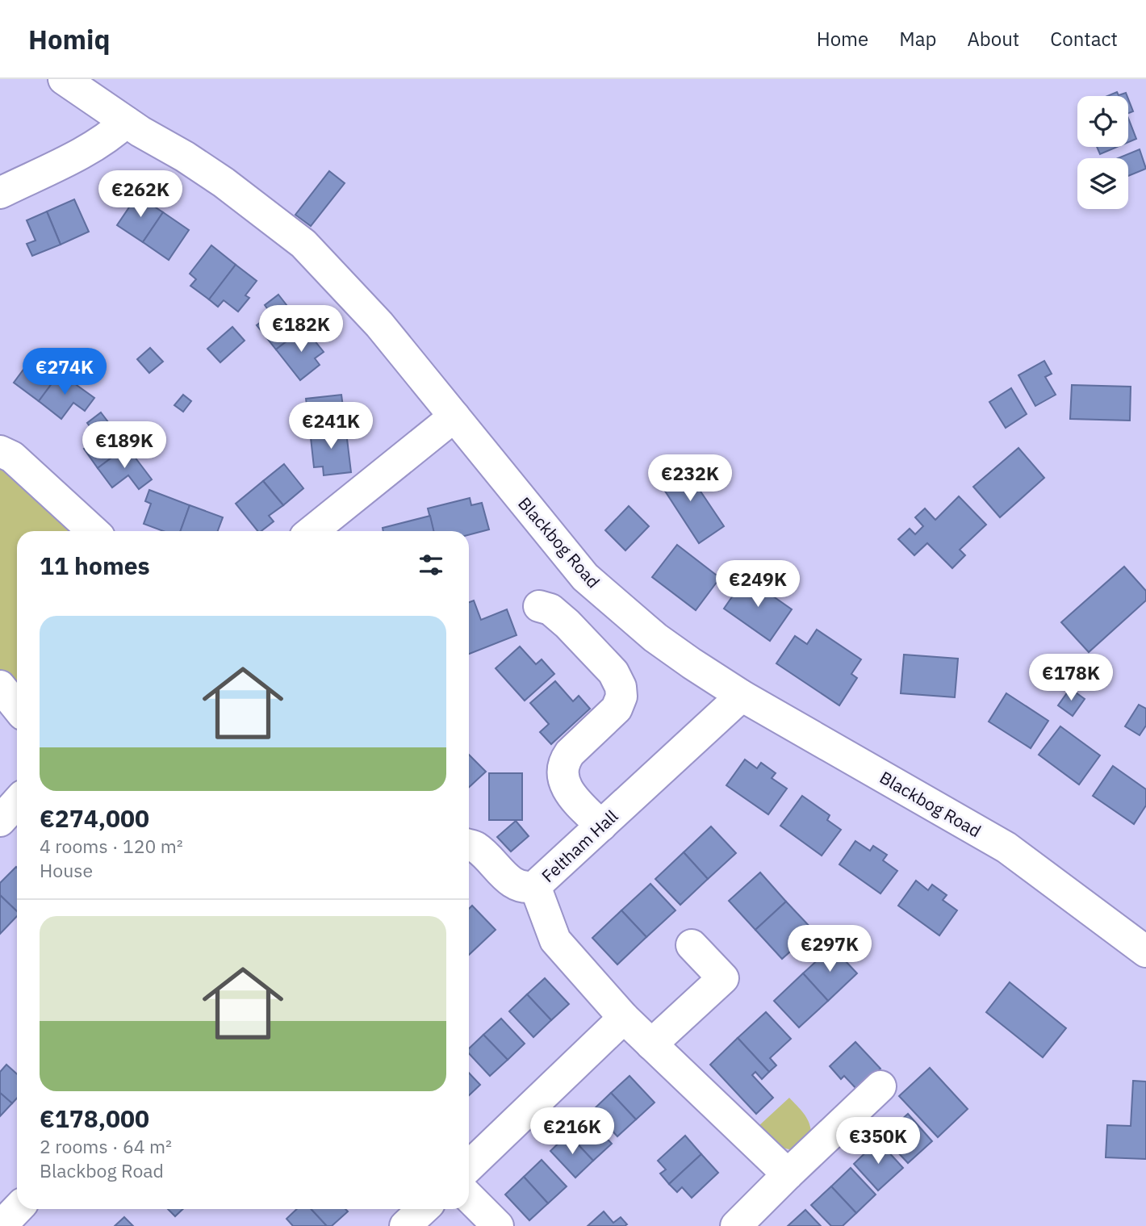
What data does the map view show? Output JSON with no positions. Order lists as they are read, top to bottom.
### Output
{
  "streets": {
    "street": ["Blackbog Road", "Feltham Hall"]
  },
  "crossings": [
    ["Blackbog Road", "Feltham Hall"]
  ],
  "page": {
    "header": "Homiq",
    "nav": [
      "Home",
      "Map",
      "About",
      "Contact"
    ],
    "price": [
      "€262K",
      "€182K",
      "€274K",
      "€241K",
      "€189K",
      "€232K",
      "€249K",
      "€178K",
      "€297K",
      "€216K",
      "€350K"
    ],
    "heading": "11 homes",
    "list": [
      {
        "name": "€274,000",
        "note": "4 rooms · 120 m² · House"
      },
      {
        "name": "€178,000",
        "note": "2 rooms · 64 m² · Blackbog Road"
      }
    ]
  }
}
